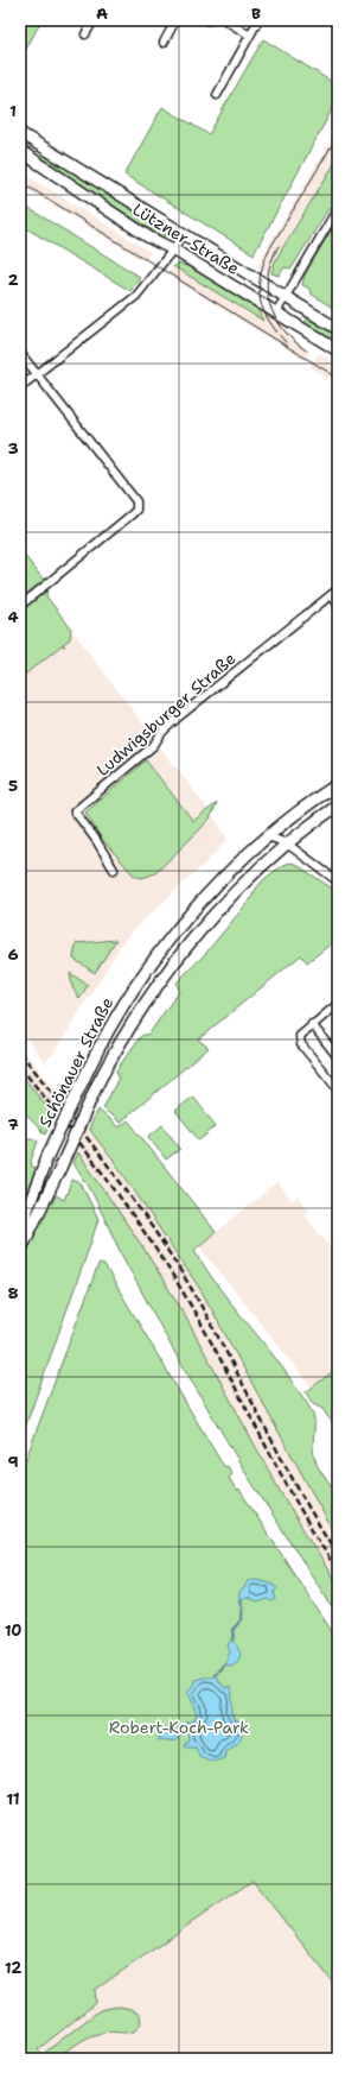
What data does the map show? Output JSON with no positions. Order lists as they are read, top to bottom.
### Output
{
  "streets": {
    "main road": ["Lützner Straße", "Schönauer Straße"],
    "street": ["Ludwigsburger Straße"]
  },
  "parks": ["Robert-Koch-Park"],
  "grid": {
    "columns": ["A", "B"],
    "rows": [
      "1",
      "2",
      "3",
      "4",
      "5",
      "6",
      "7",
      "8",
      "9",
      "10",
      "11",
      "12"
    ]
  }
}
